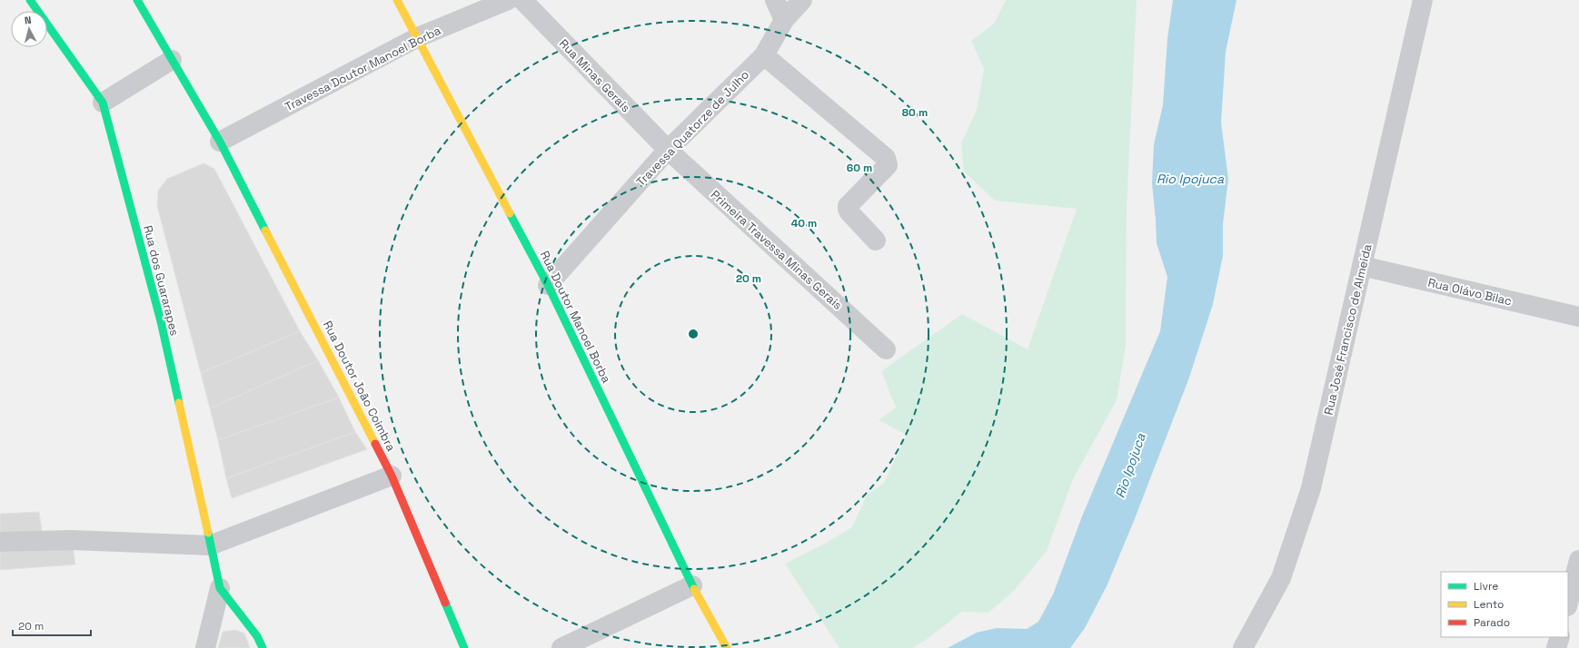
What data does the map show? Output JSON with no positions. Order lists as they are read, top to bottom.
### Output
{
  "streets": {
    "street": [
      "Travessa Doutor Manoel Borba",
      "Rua Minas Gerais",
      "Travessa Quatorze de Julho",
      "Primeira Travessa Minas Gerais",
      "Rua dos Guararapes",
      "Rua Olávo Bilac",
      "Rua Doutor Manoel Borba",
      "Rua José Francisco de Almeida",
      "Rua Doutor João Coimbra"
    ]
  },
  "crossings": [
    ["Travessa Doutor Manoel Borba", "Rua Doutor Manoel Borba"],
    ["Travessa Doutor Manoel Borba", "Rua Doutor João Coimbra"],
    ["Rua Minas Gerais", "Travessa Quatorze de Julho"],
    ["Rua Minas Gerais", "Primeira Travessa Minas Gerais"],
    ["Travessa Quatorze de Julho", "Primeira Travessa Minas Gerais"],
    ["Travessa Quatorze de Julho", "Rua Doutor Manoel Borba"],
    ["Rua Olávo Bilac", "Rua José Francisco de Almeida"]
  ],
  "water": ["Rio Ipojuca"],
  "legend": ["Livre", "Lento", "Parado"],
  "scale_bar": "20 m",
  "north": "top",
  "rings": [
    "80 m",
    "60 m",
    "40 m",
    "20 m"
  ]
}
